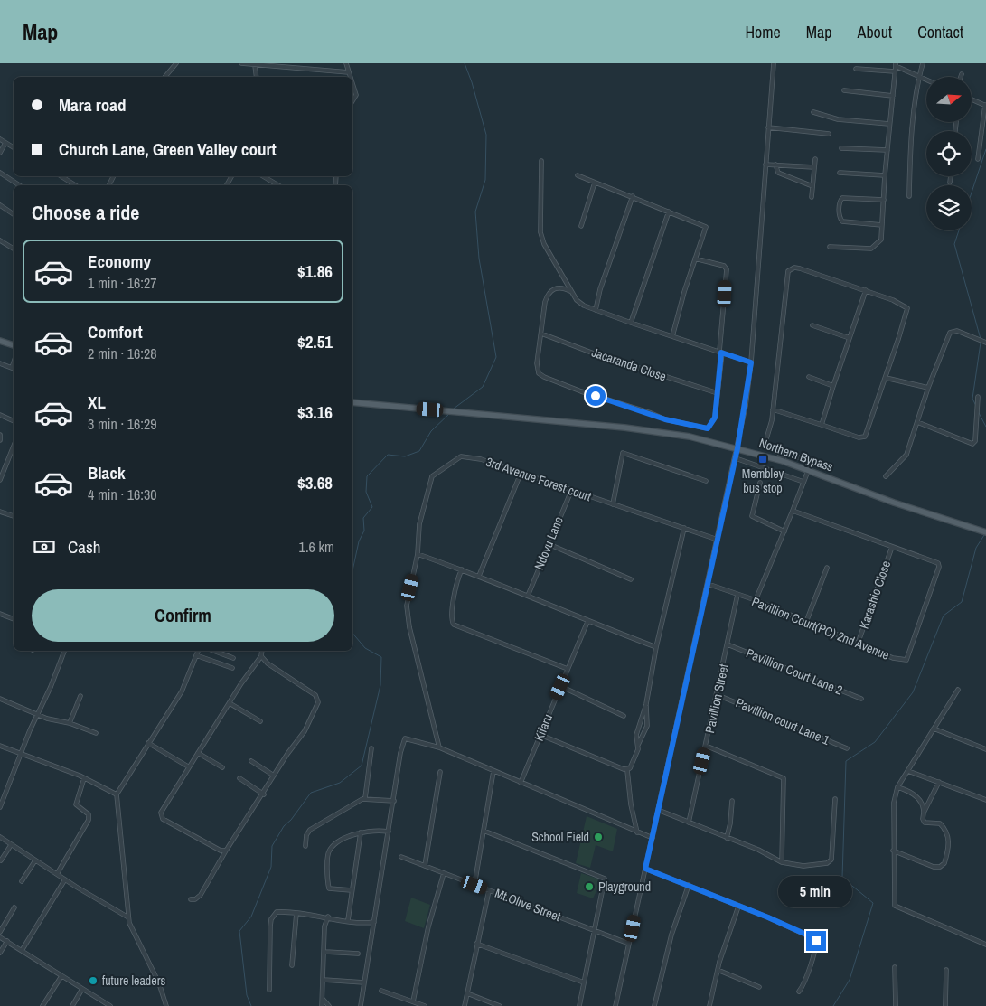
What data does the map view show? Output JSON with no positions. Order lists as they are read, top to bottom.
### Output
{
  "streets": {
    "main road": ["Northern Bypass"],
    "street": [
      "Jacaranda Close",
      "3rd Avenue Forest court",
      "Ndovu Lane",
      "Karashio Close",
      "Pavillion Court(PC) 2nd Avenue",
      "Pavillion Court Lane 2",
      "Pavillion Street",
      "Pavillion court Lane 1",
      "Kifaru",
      "Mt.Olive Street"
    ]
  },
  "crossings": [
    ["3rd Avenue Forest court", "Ndovu Lane"],
    ["Karashio Close", "Pavillion Court(PC) 2nd Avenue"],
    ["Pavillion Court(PC) 2nd Avenue", "Pavillion Street"],
    ["Pavillion Court Lane 2", "Pavillion Street"],
    ["Pavillion Street", "Pavillion court Lane 1"]
  ],
  "places": {
    "transit": ["Membley bus stop"],
    "other": ["School Field", "Playground", "future leaders"]
  },
  "north": "right",
  "page": {
    "header": "Map",
    "nav": [
      "Home",
      "Map",
      "About",
      "Contact"
    ],
    "banner": ["Mara road", "Church Lane, Green Valley court"],
    "heading": "Choose a ride",
    "list": [
      {
        "name": "Economy",
        "note": "1 min · 16:27",
        "value": "$1.86"
      },
      {
        "name": "Comfort",
        "note": "2 min · 16:28",
        "value": "$2.51"
      },
      {
        "name": "XL",
        "note": "3 min · 16:29",
        "value": "$3.16"
      },
      {
        "name": "Black",
        "note": "4 min · 16:30",
        "value": "$3.68"
      }
    ],
    "pay": ["Cash", "1.6 km"],
    "buttons": "Confirm",
    "bubble": "5 min"
  }
}
